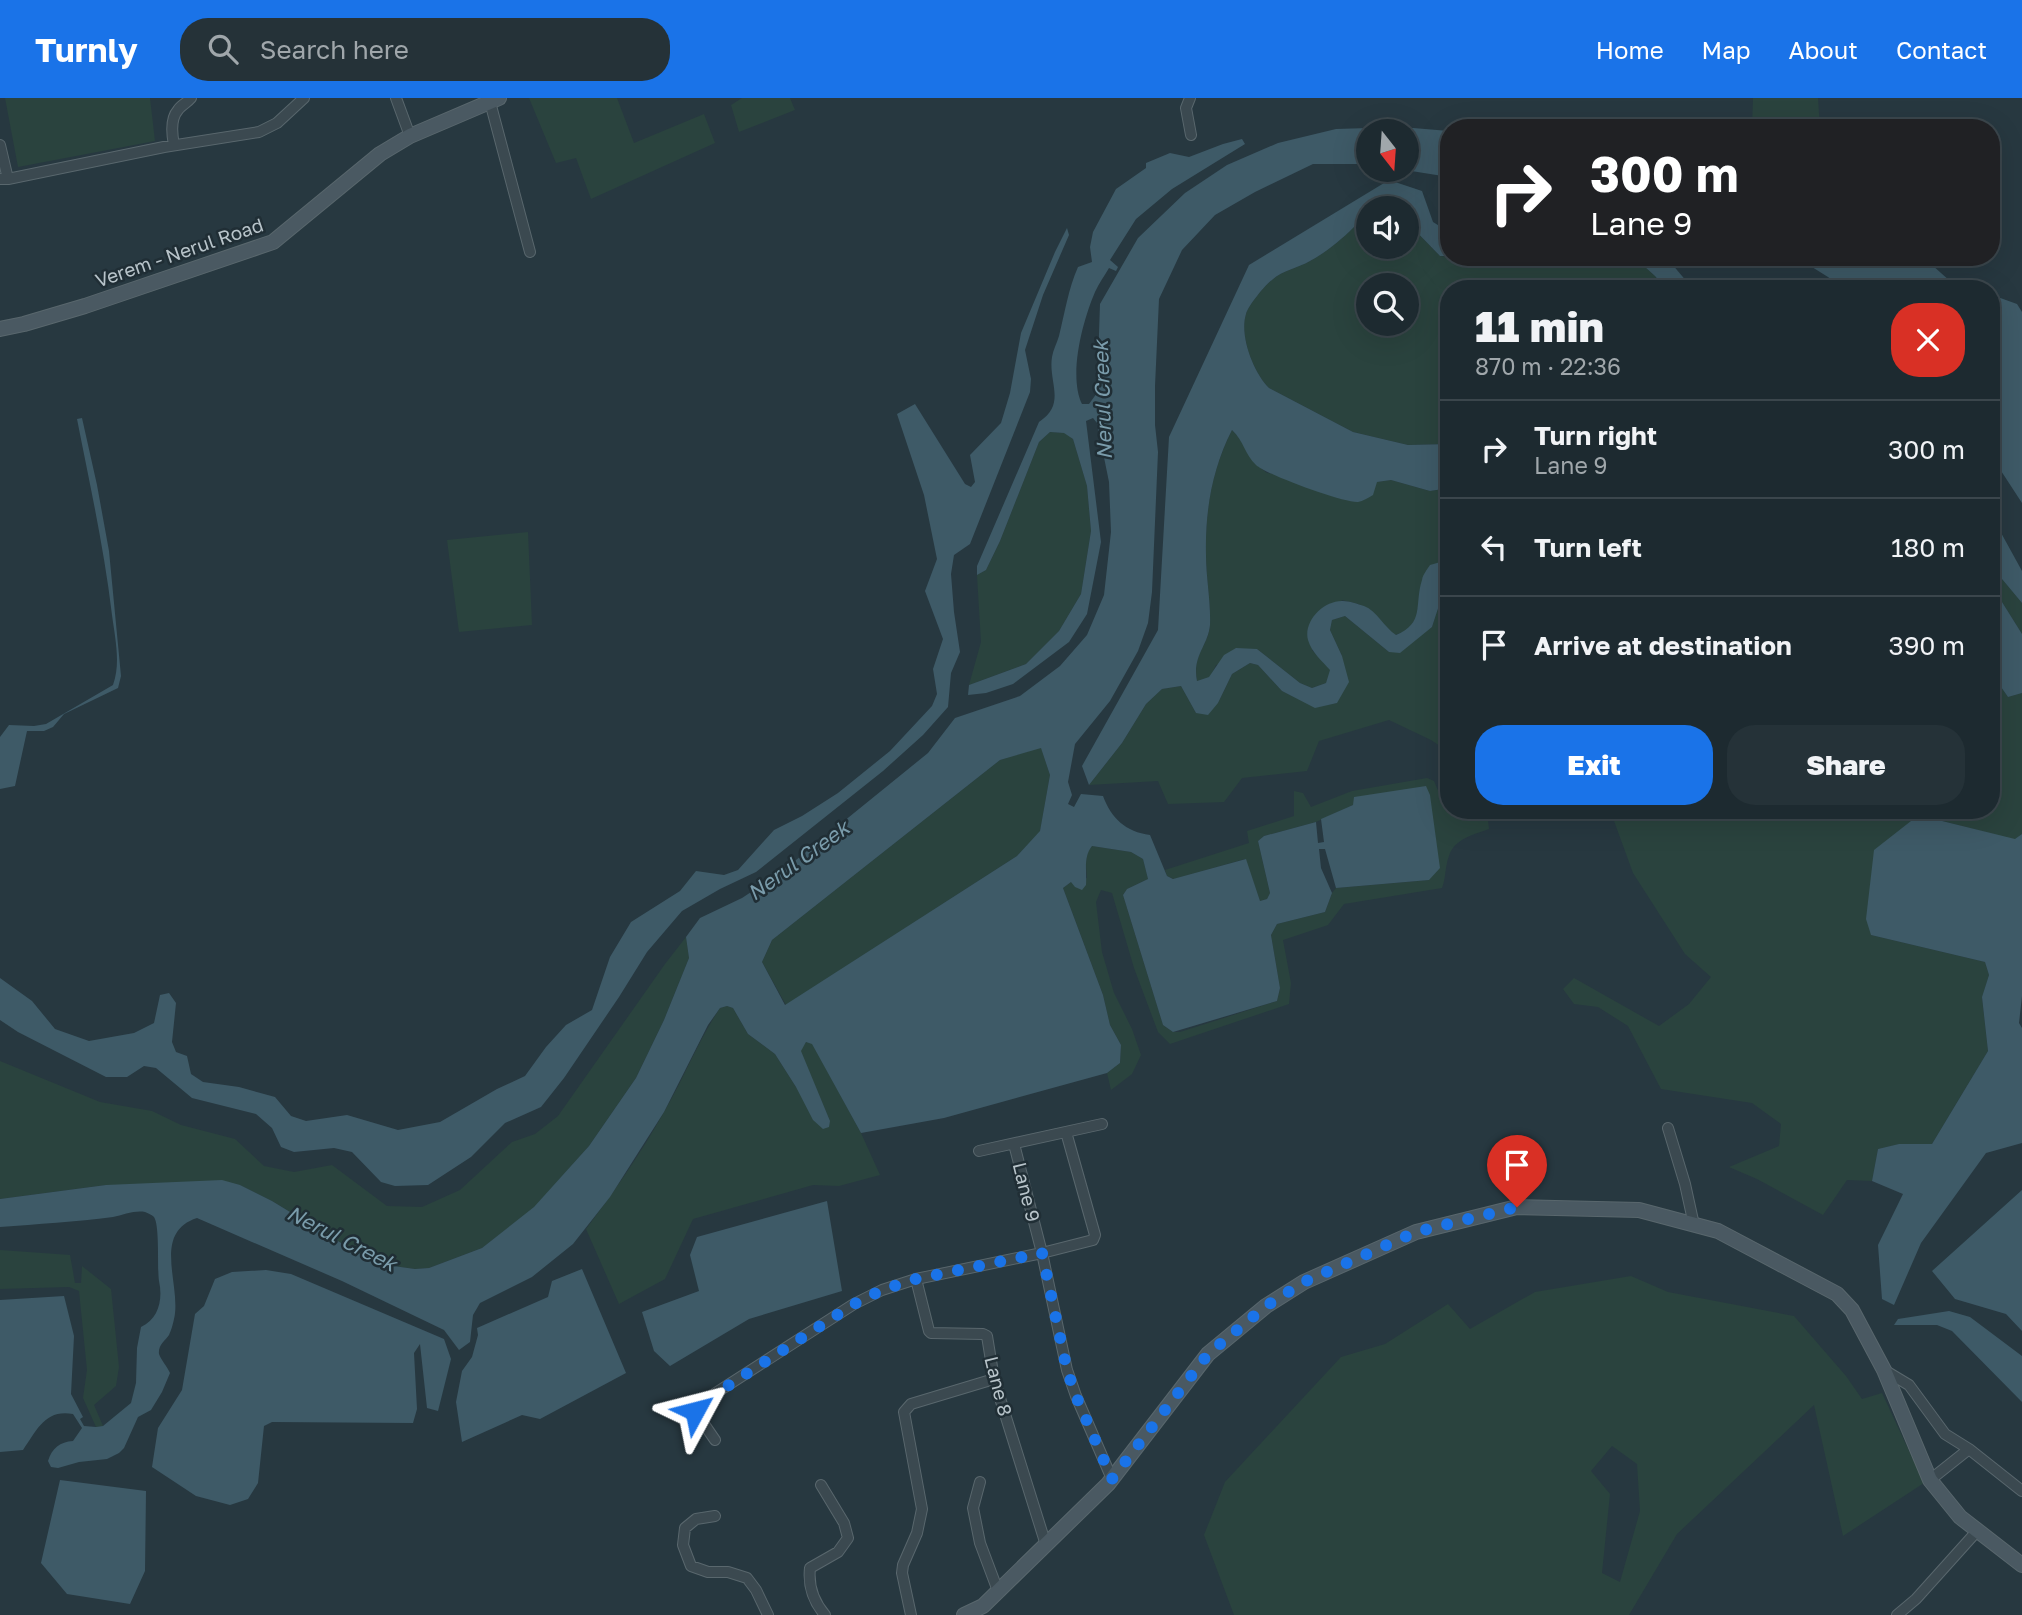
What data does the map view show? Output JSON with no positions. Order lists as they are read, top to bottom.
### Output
{
  "streets": {
    "main road": ["Verem - Nerul Road"],
    "street": ["Lane 9", "Lane 8"]
  },
  "water": ["Nerul Creek"],
  "north": "bottom",
  "page": {
    "header": "Turnly",
    "search": "Search here",
    "nav": [
      "Home",
      "Map",
      "About",
      "Contact"
    ],
    "turn": ["300 m", "Lane 9"],
    "heading": ["11 min", "870 m · 22:36"],
    "list": [
      {
        "name": "Turn right",
        "note": "Lane 9",
        "value": "300 m"
      },
      {
        "name": "Turn left",
        "value": "180 m"
      },
      {
        "name": "Arrive at destination",
        "value": "390 m"
      }
    ],
    "buttons": ["Exit", "Share"]
  }
}
